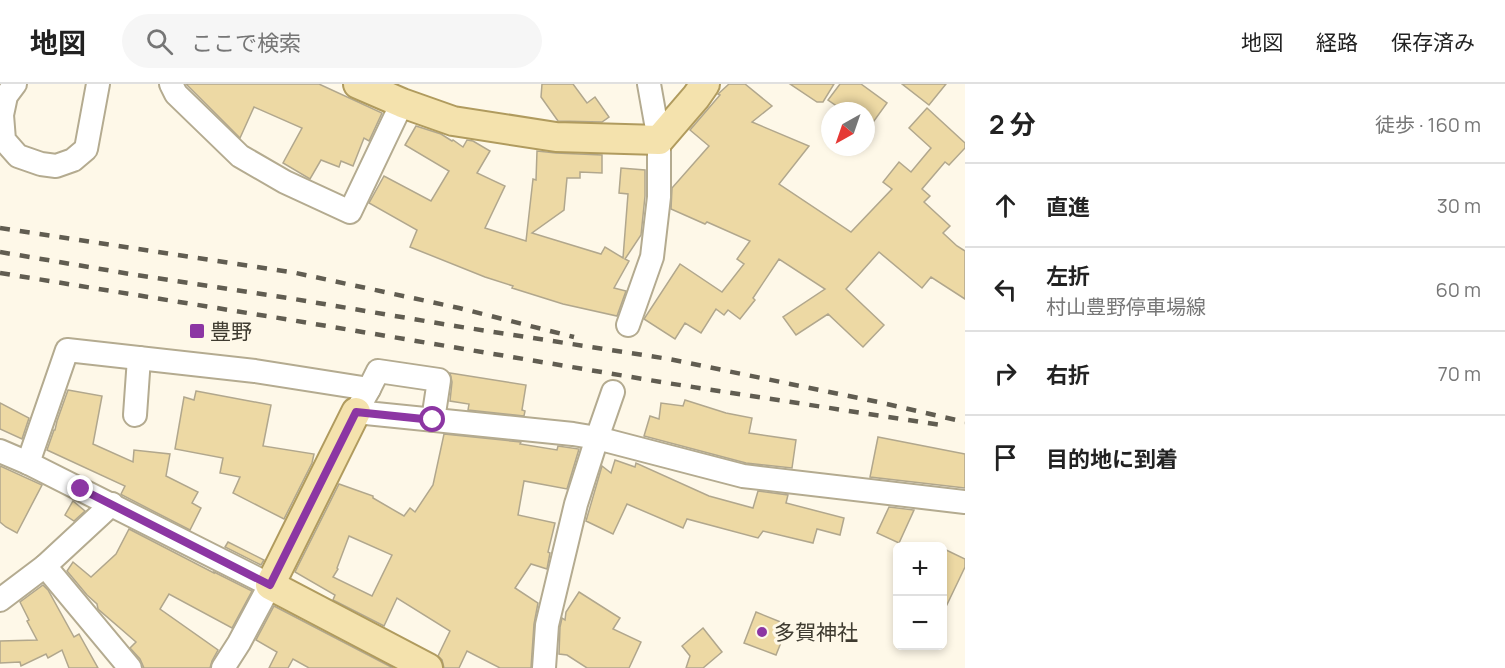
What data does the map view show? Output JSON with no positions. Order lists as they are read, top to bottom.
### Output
{
  "places": {
    "transit": ["豊野"],
    "other": ["多賀神社"]
  },
  "north": "bottom left",
  "page": {
    "header": "地図",
    "search": "ここで検索",
    "nav": ["地図", "経路", "保存済み"],
    "heading": ["2 分", "徒歩 · 160 m"],
    "list": [
      ["直進", "30 m"],
      ["左折", "村山豊野停車場線", "60 m"],
      ["右折", "70 m"],
      "目的地に到着"
    ],
    "map_buttons": ["+", "−"]
  }
}
